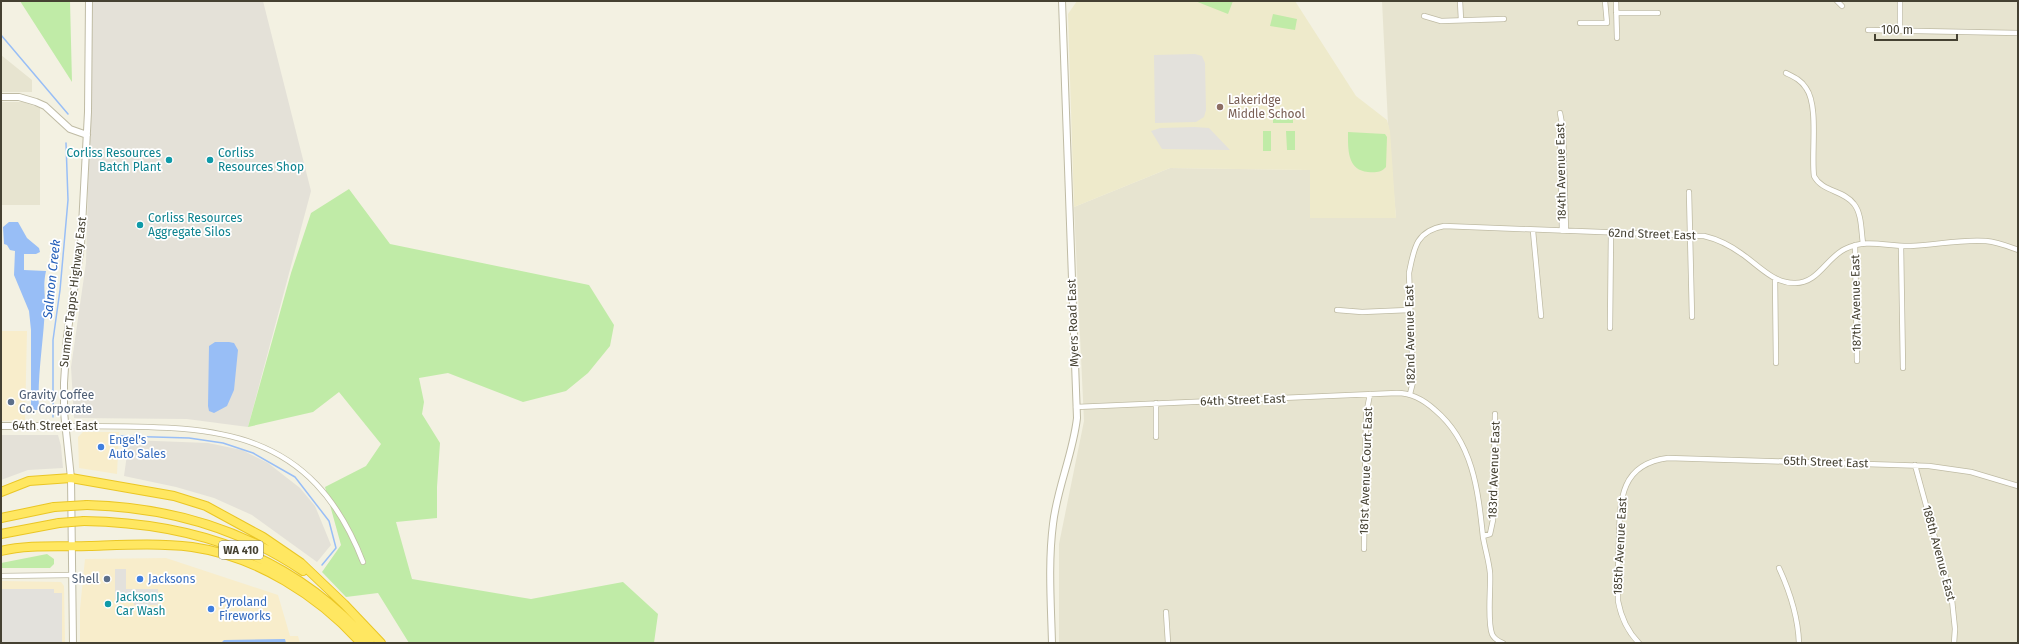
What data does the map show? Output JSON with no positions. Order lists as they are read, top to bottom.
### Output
{
  "streets": {
    "highway": ["WA 410"],
    "street": [
      "184th Avenue East",
      "62nd Street East",
      "Sumner Tapps Highway East",
      "187th Avenue East",
      "Myers Road East",
      "182nd Avenue East",
      "64th Street East",
      "65th Street East",
      "183rd Avenue East",
      "181st Avenue Court East",
      "185th Avenue East",
      "188th Avenue East"
    ]
  },
  "crossings": [
    ["184th Avenue East", "62nd Street East"],
    ["62nd Street East", "187th Avenue East"],
    ["62nd Street East", "182nd Avenue East"],
    ["Sumner Tapps Highway East", "64th Street East"],
    ["Myers Road East", "64th Street East"],
    ["182nd Avenue East", "64th Street East"],
    ["182nd Avenue East", "183rd Avenue East"],
    ["64th Street East", "181st Avenue Court East"],
    ["65th Street East", "185th Avenue East"],
    ["65th Street East", "188th Avenue East"]
  ],
  "water": ["Salmon Creek"],
  "places": [
    "Lakeridge Middle School",
    "Corliss Resources Batch Plant",
    "Corliss Resources Shop",
    "Corliss Resources Aggregate Silos",
    "Gravity Coffee Co. Corporate",
    "Engel's Auto Sales",
    "Shell",
    "Jacksons",
    "Jacksons Car Wash",
    "Pyroland Fireworks"
  ],
  "scale_bar": "100 m"
}
